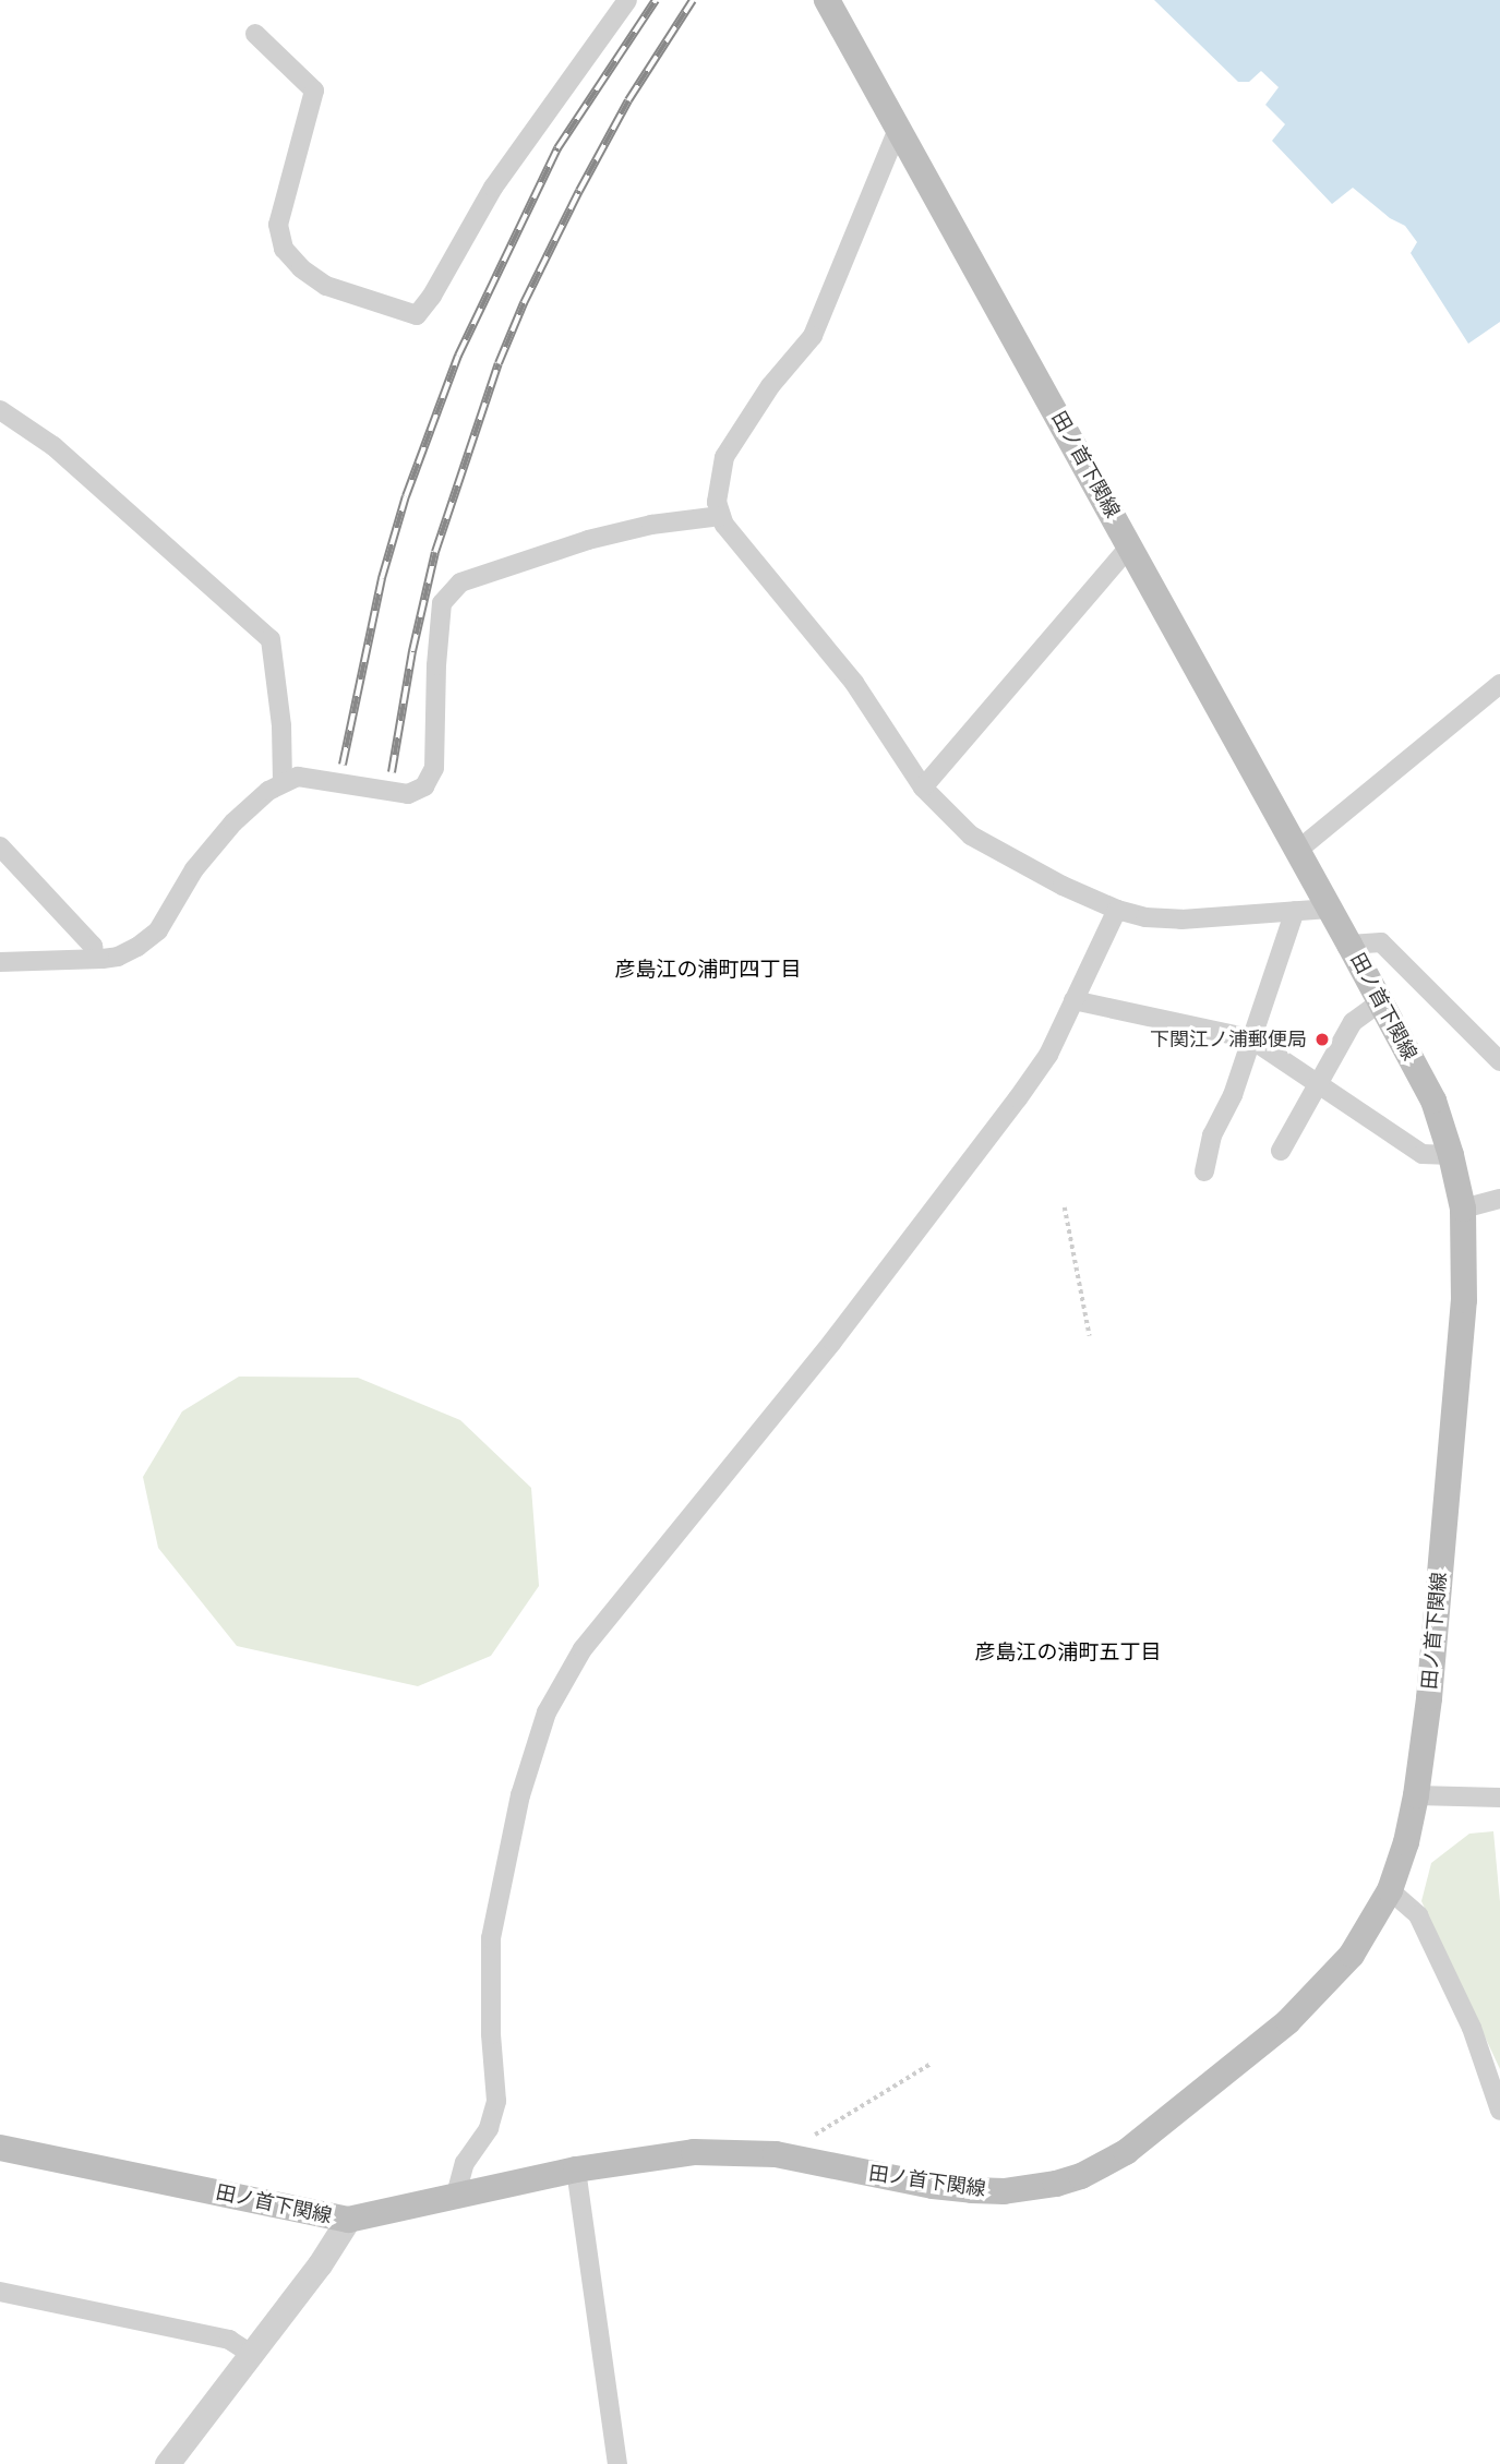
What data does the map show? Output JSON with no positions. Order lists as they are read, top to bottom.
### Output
{
  "streets": {
    "main road": ["田ノ首下関線"]
  },
  "districts": ["彦島江の浦町四丁目", "彦島江の浦町五丁目"],
  "places": ["下関江ノ浦郵便局"]
}
